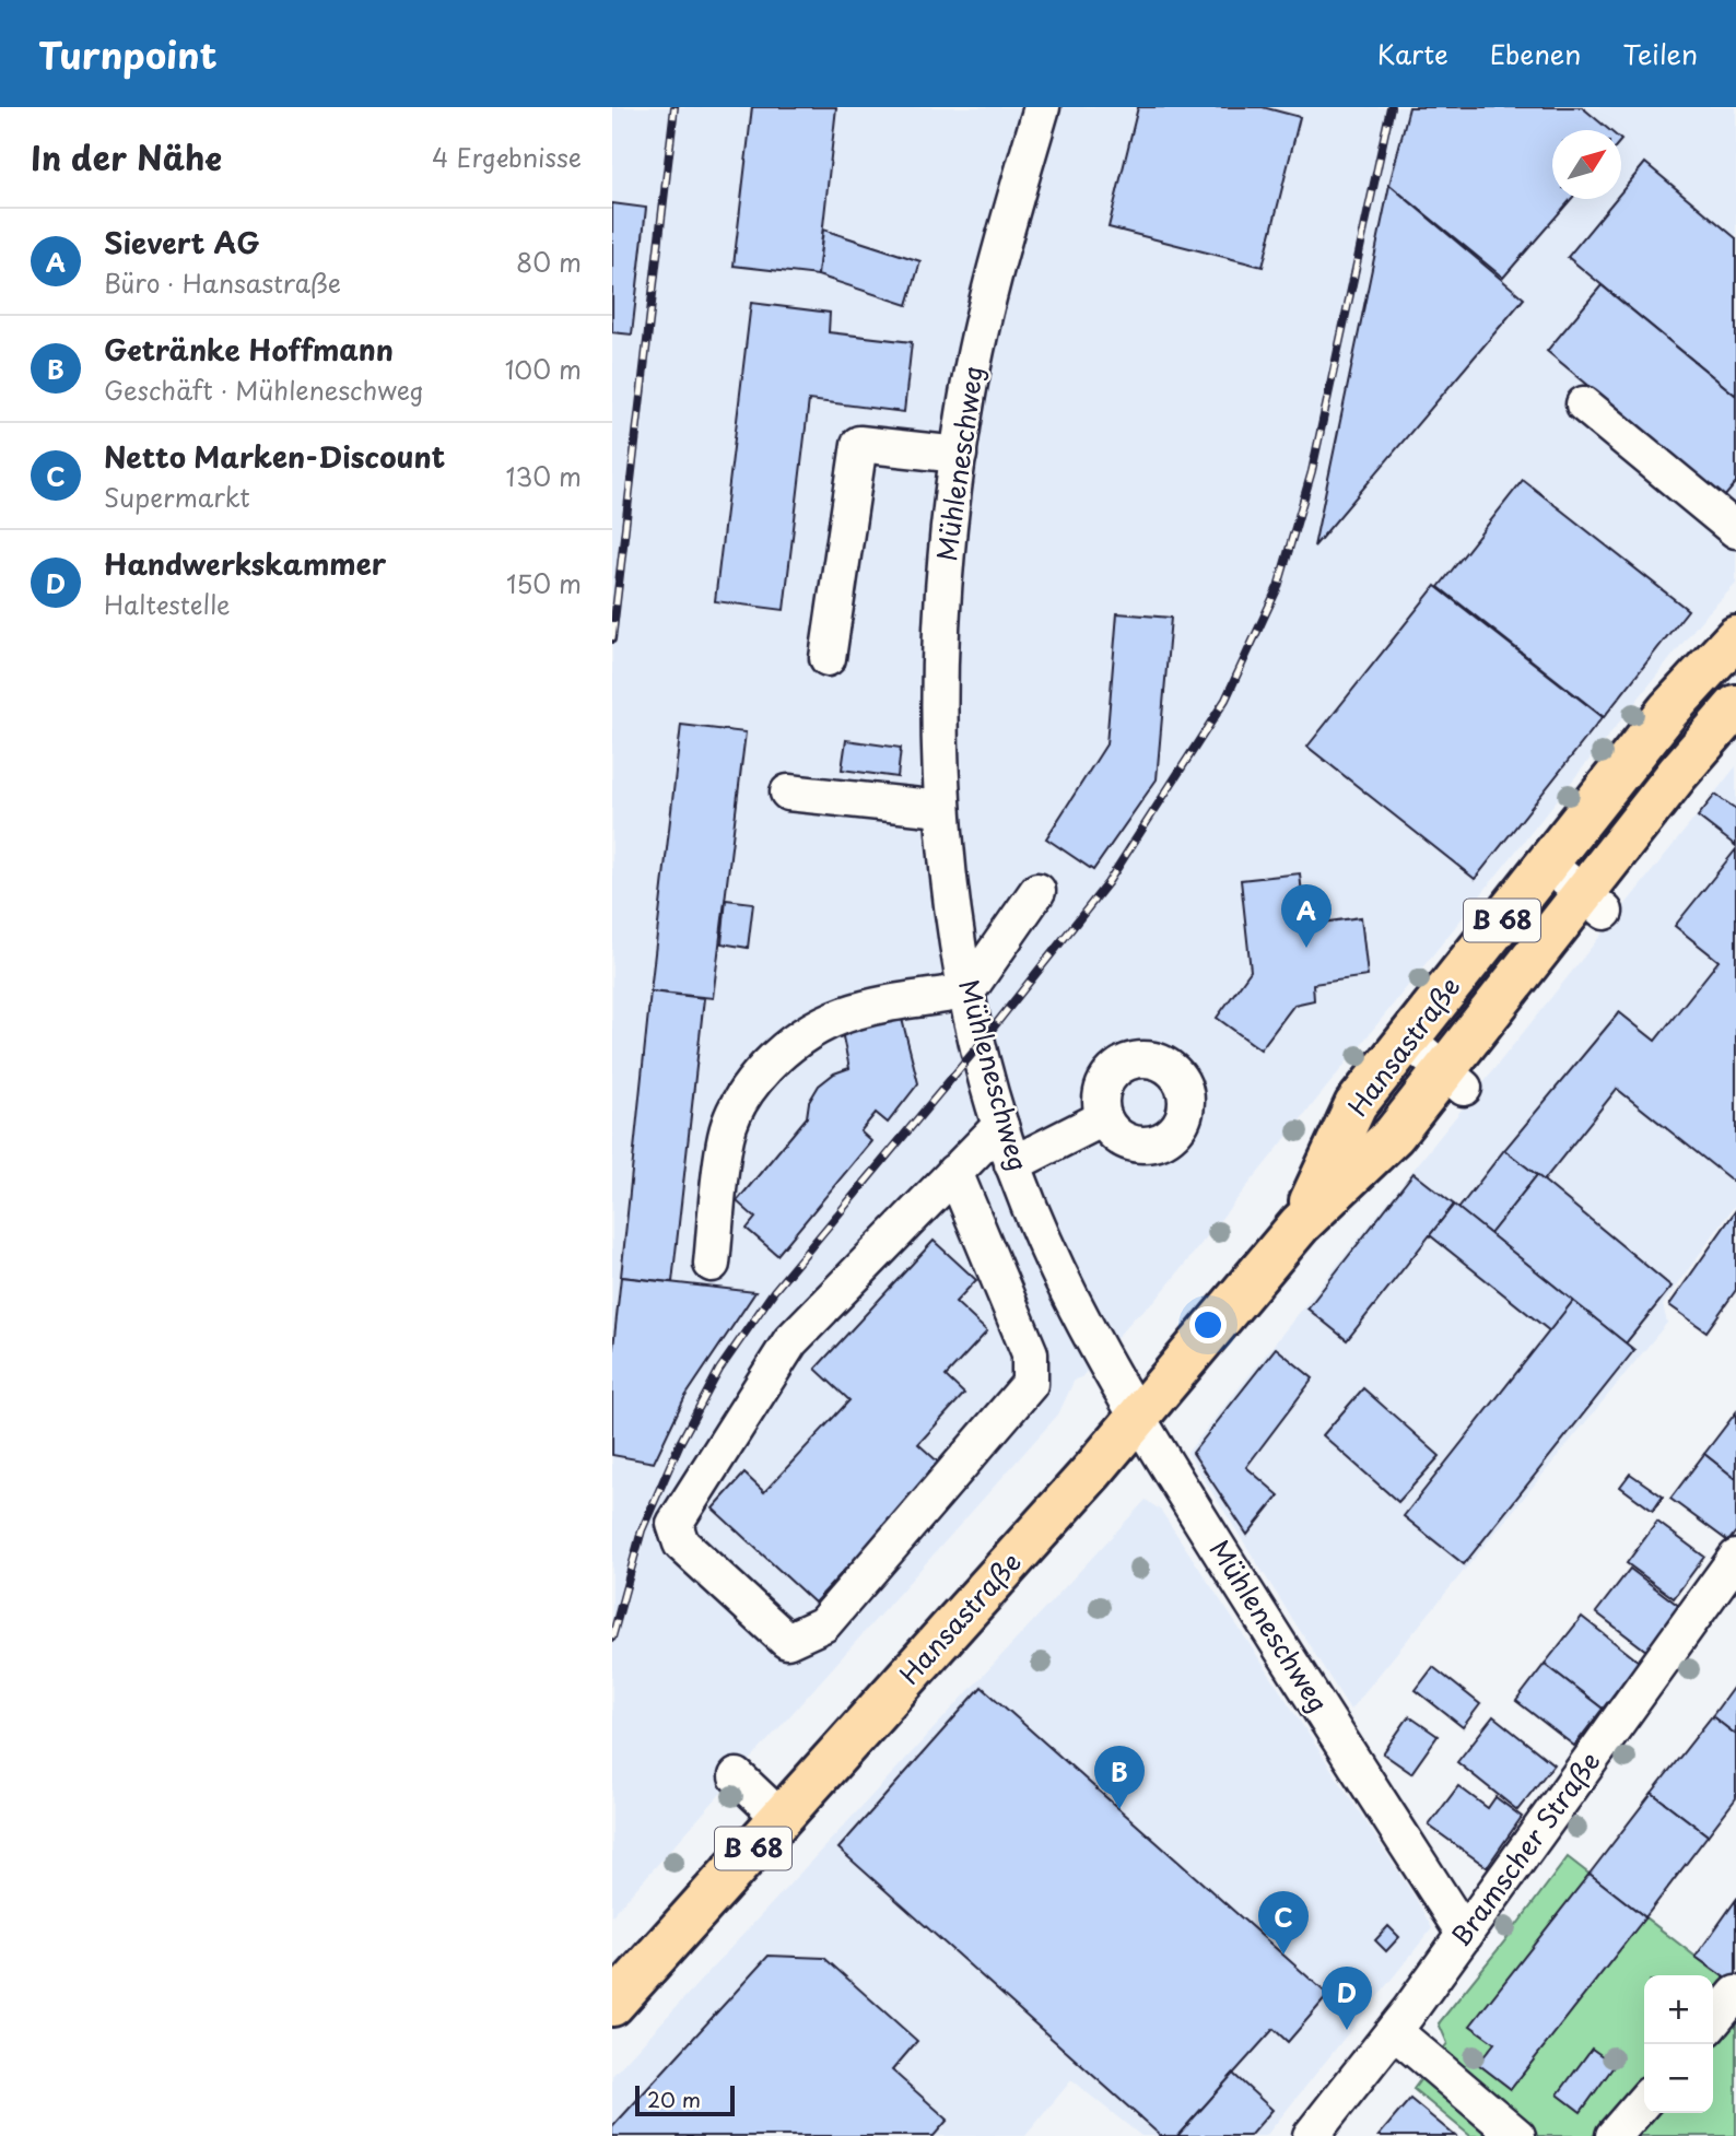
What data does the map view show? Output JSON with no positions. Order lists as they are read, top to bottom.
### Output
{
  "streets": {
    "main road": ["B 68", "Hansastraße"],
    "street": ["Mühleneschweg", "Bramscher Straße"]
  },
  "crossings": [
    ["Mühleneschweg", "Hansastraße"],
    ["Mühleneschweg", "Bramscher Straße"]
  ],
  "scale_bar": "20 m",
  "north": "top right",
  "page": {
    "header": "Turnpoint",
    "nav": ["Karte", "Ebenen", "Teilen"],
    "heading": ["In der Nähe", "4 Ergebnisse"],
    "list": [
      {
        "mark": "A",
        "name": "Sievert AG",
        "note": "Büro · Hansastraße",
        "value": "80 m"
      },
      {
        "mark": "B",
        "name": "Getränke Hoffmann",
        "note": "Geschäft · Mühleneschweg",
        "value": "100 m"
      },
      {
        "mark": "C",
        "name": "Netto Marken-Discount",
        "note": "Supermarkt",
        "value": "130 m"
      },
      {
        "mark": "D",
        "name": "Handwerkskammer",
        "note": "Haltestelle",
        "value": "150 m"
      }
    ],
    "pins": [
      "A",
      "B",
      "C",
      "D"
    ],
    "map_buttons": ["+", "−"],
    "scale": "20 m"
  }
}
